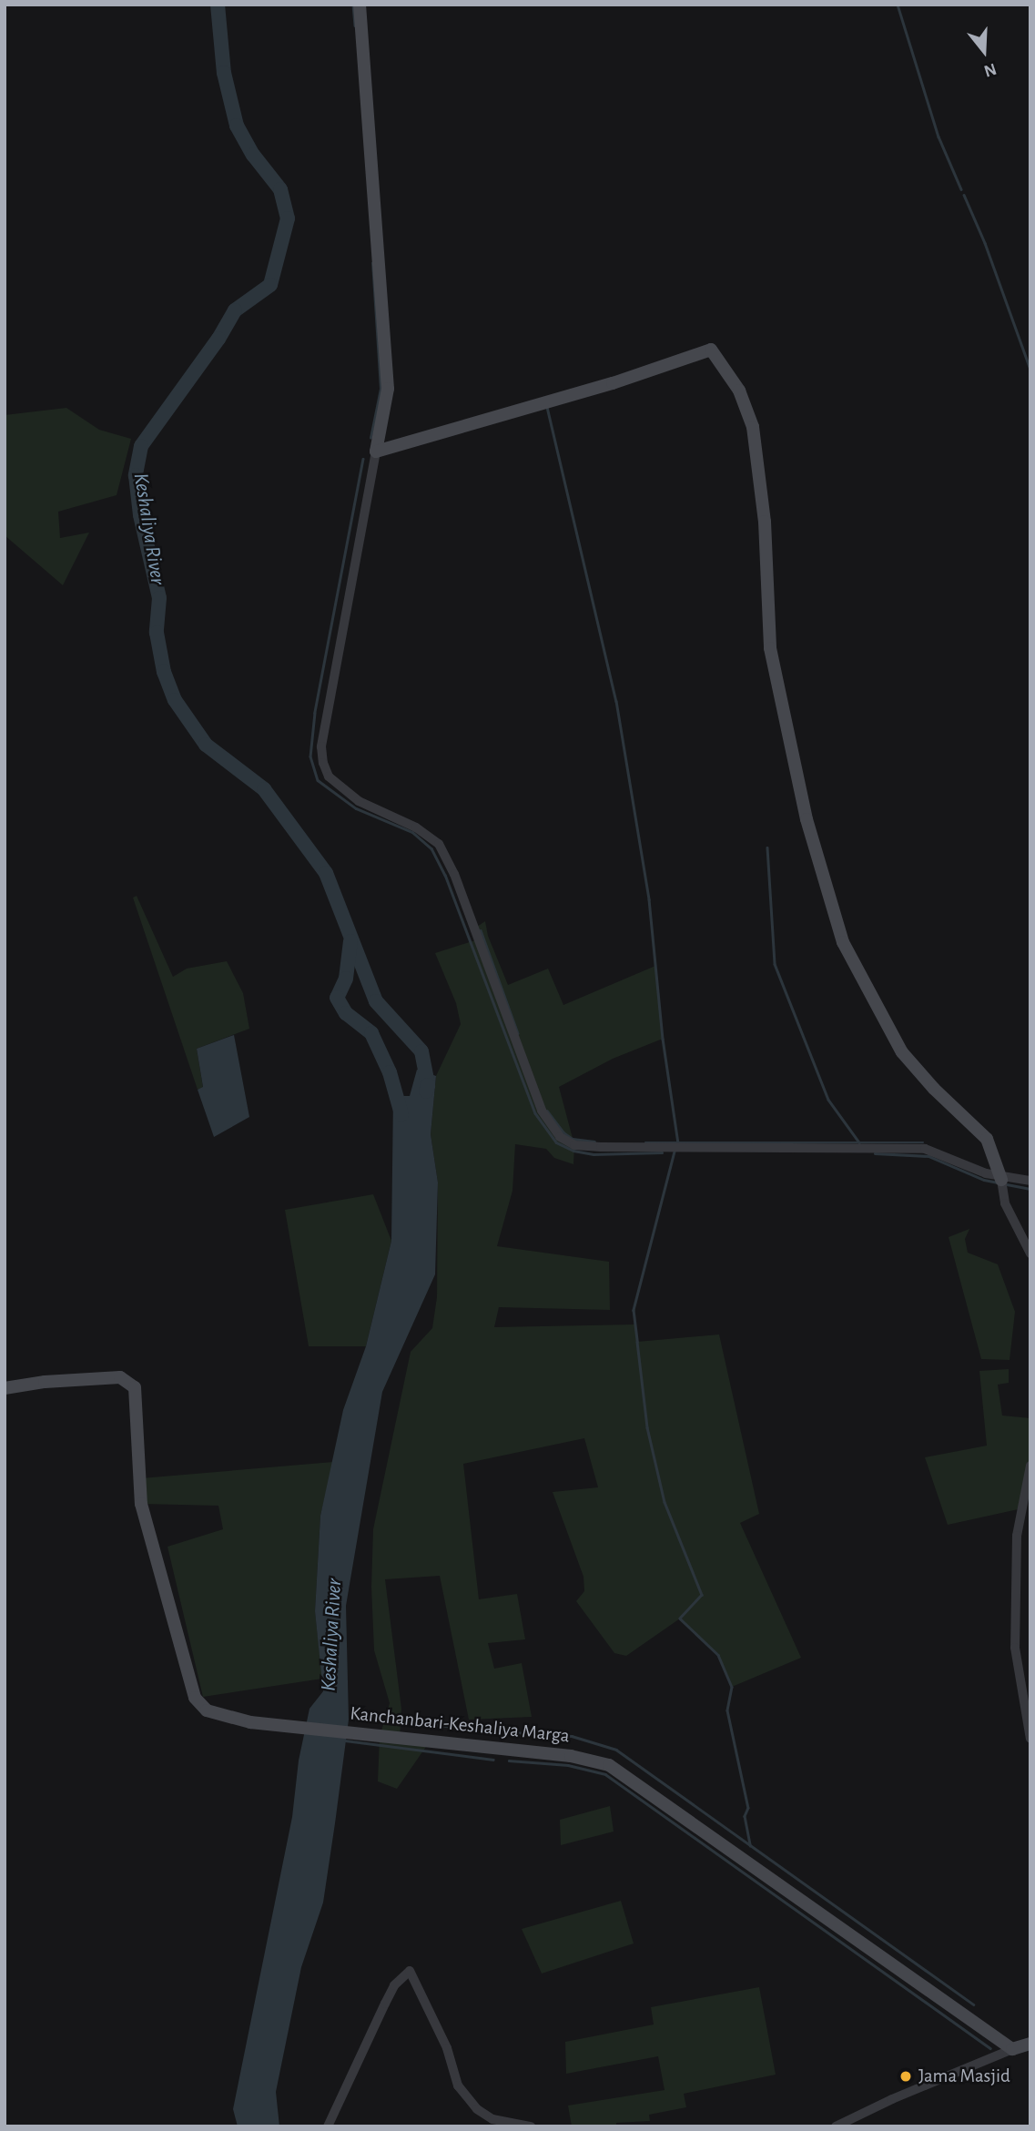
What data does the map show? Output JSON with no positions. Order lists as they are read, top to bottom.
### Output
{
  "streets": {
    "street": ["Kanchanbari-Keshaliya Marga"]
  },
  "water": ["Keshaliya River"],
  "places": ["Jama Masjid"],
  "north": "bottom"
}
